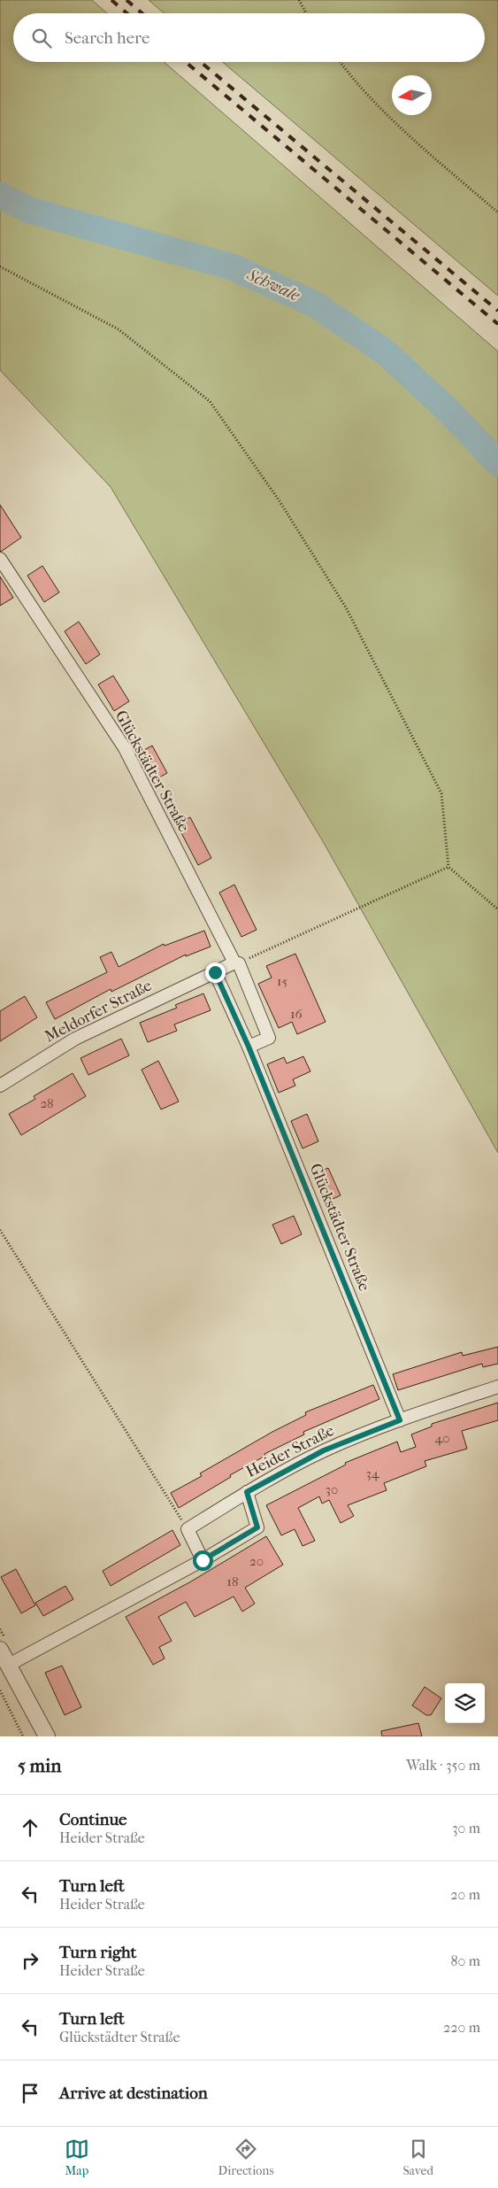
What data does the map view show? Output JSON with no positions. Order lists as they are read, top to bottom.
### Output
{
  "streets": {
    "street": ["Glückstädter Straße", "Meldorfer Straße", "Heider Straße"]
  },
  "crossings": [
    ["Glückstädter Straße", "Meldorfer Straße"],
    ["Glückstädter Straße", "Heider Straße"]
  ],
  "water": ["Schwale"],
  "house_numbers": [
    "15",
    "16",
    "28",
    "40",
    "34",
    "30",
    "20",
    "18"
  ],
  "north": "left",
  "page": {
    "search": "Search here",
    "heading": ["5 min", "Walk · 350 m"],
    "list": [
      ["Continue", "Heider Straße", "30 m"],
      ["Turn left", "Heider Straße", "20 m"],
      ["Turn right", "Heider Straße", "80 m"],
      ["Turn left", "Glückstädter Straße", "220 m"],
      "Arrive at destination"
    ],
    "nav": ["Map", "Directions", "Saved"]
  }
}
